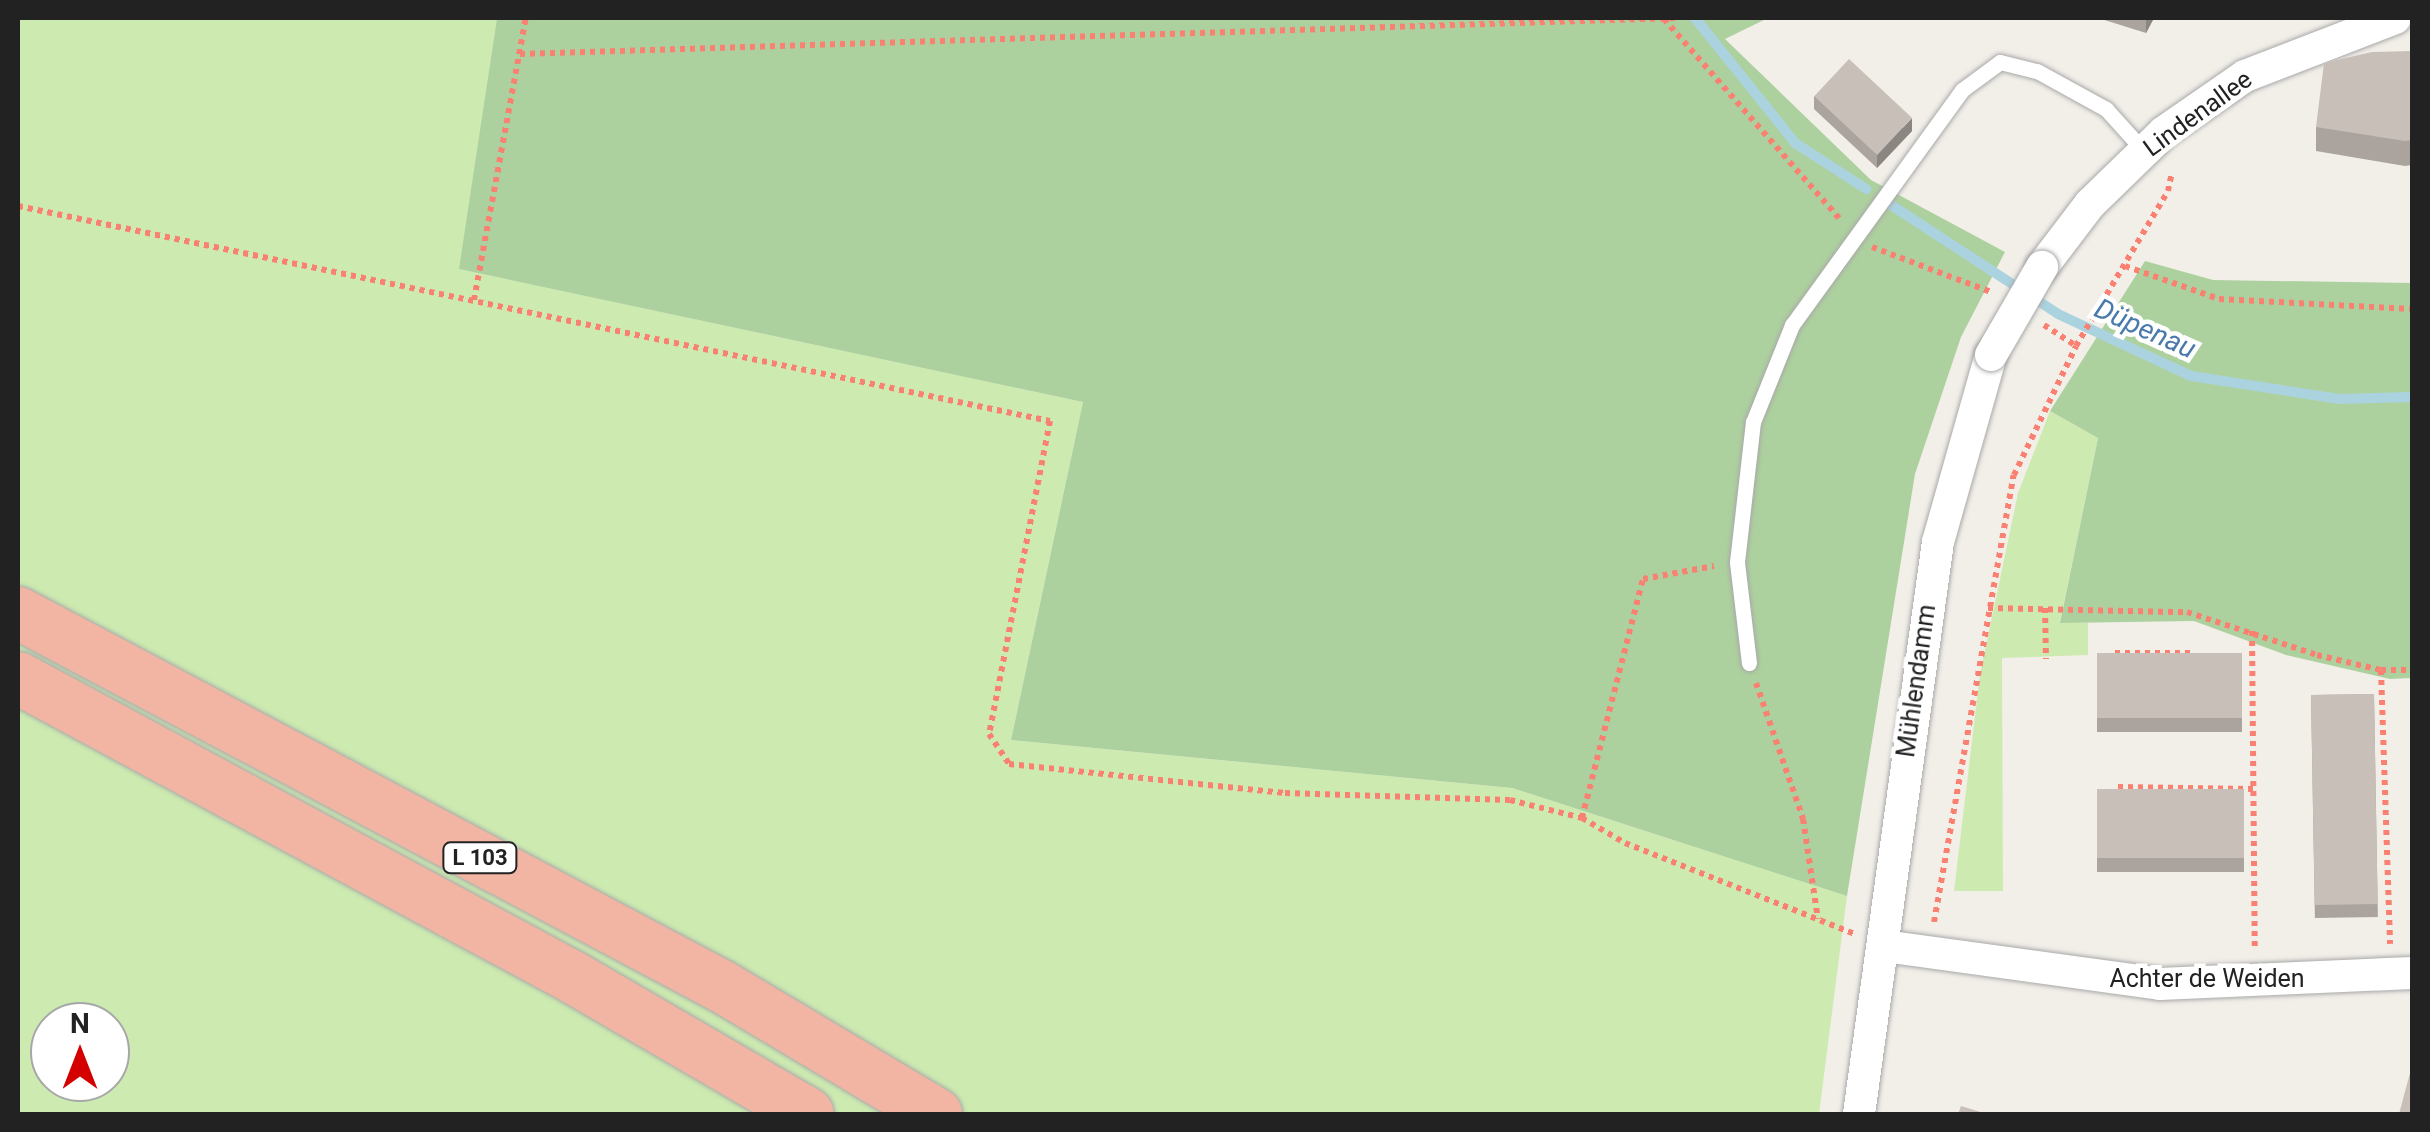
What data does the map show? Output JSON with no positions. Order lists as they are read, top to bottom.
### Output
{
  "streets": {
    "highway": ["L 103"],
    "street": ["Lindenallee", "Mühlendamm", "Achter de Weiden"]
  },
  "crossings": [
    ["Lindenallee", "Mühlendamm"],
    ["Mühlendamm", "Achter de Weiden"]
  ],
  "water": ["Düpenau"],
  "north": "top"
}
